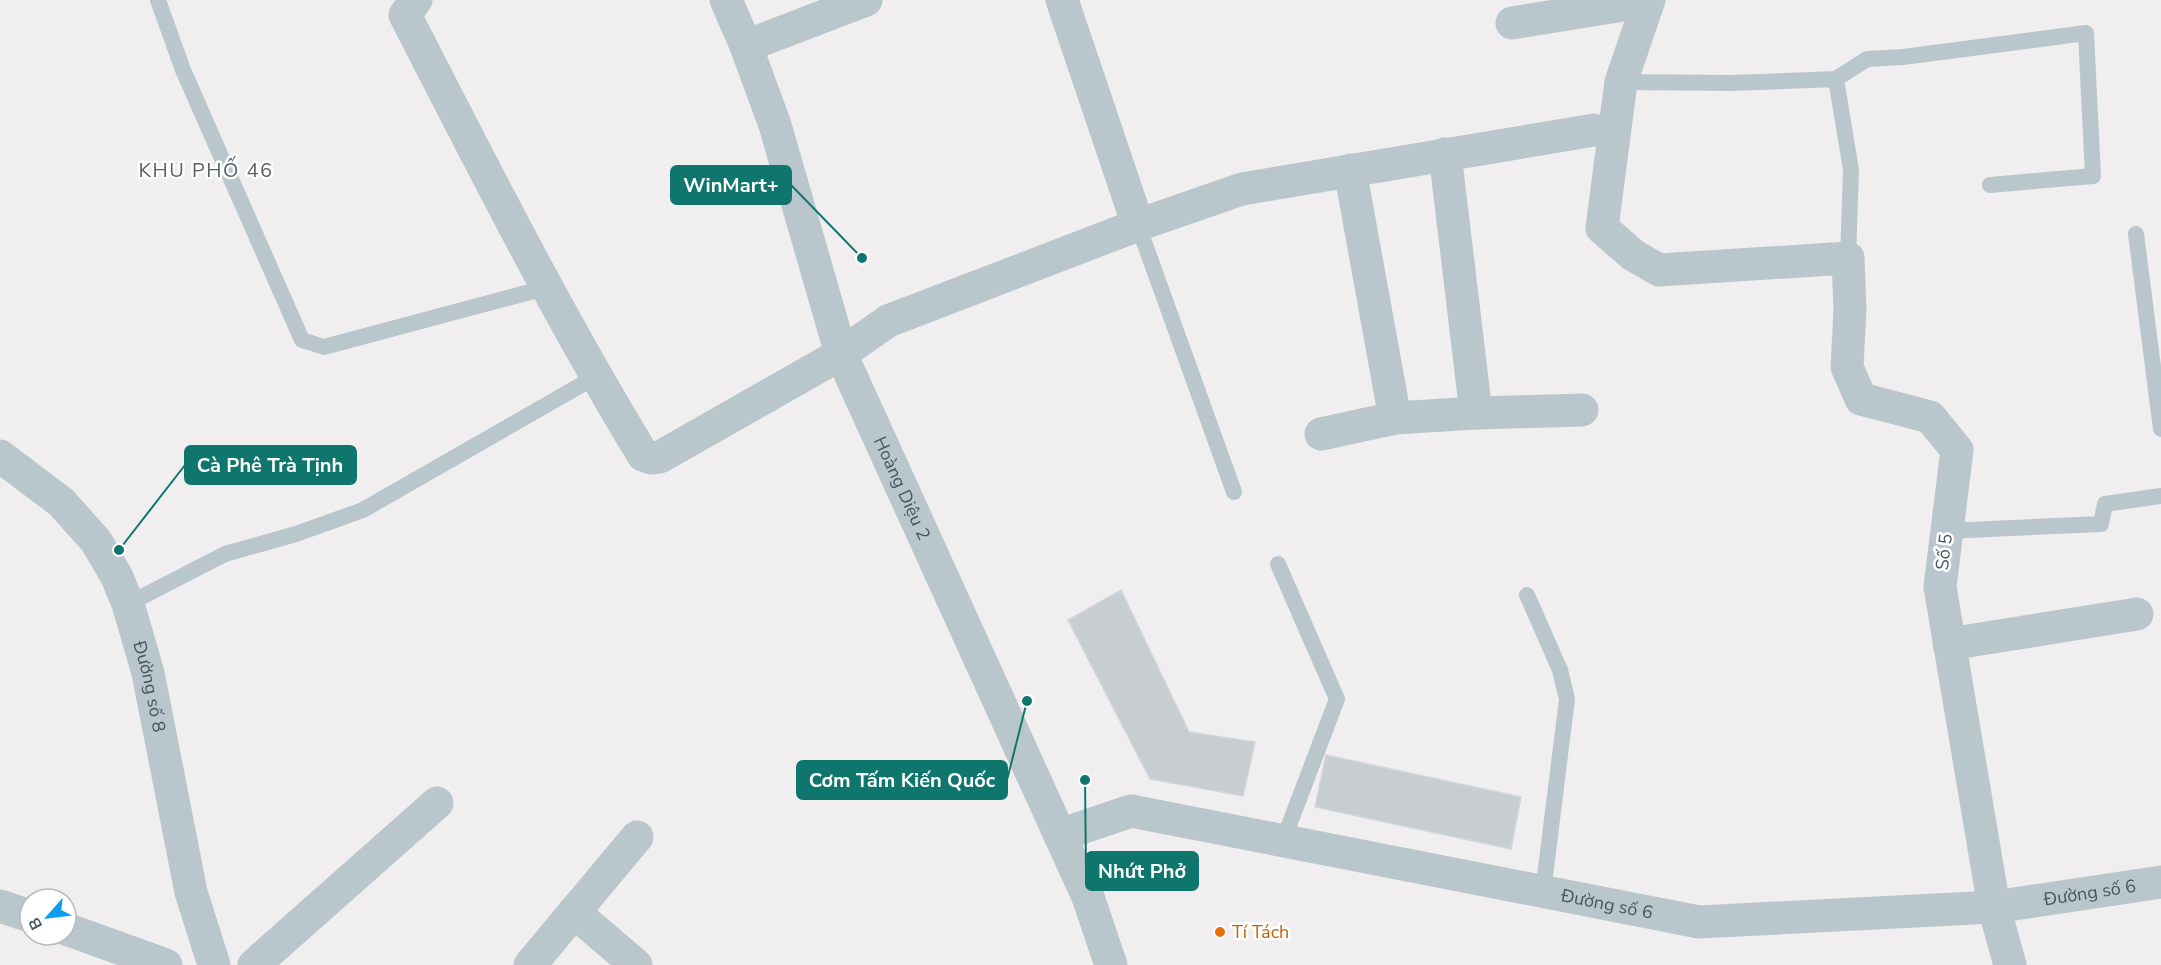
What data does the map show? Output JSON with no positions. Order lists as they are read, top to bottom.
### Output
{
  "streets": {
    "street": [
      "Hoàng Diệu 2",
      "Số 5",
      "Đường số 8",
      "Đường số 6"
    ]
  },
  "crossings": [
    ["Hoàng Diệu 2", "Đường số 6"],
    ["Số 5", "Đường số 6"]
  ],
  "districts": ["KHU PHỐ 46"],
  "places": [
    "WinMart+",
    "Cà Phê Trà Tịnh",
    "Cơm Tấm Kiến Quốc",
    "Nhứt Phở",
    "Tí Tách"
  ],
  "north": "bottom left"
}
